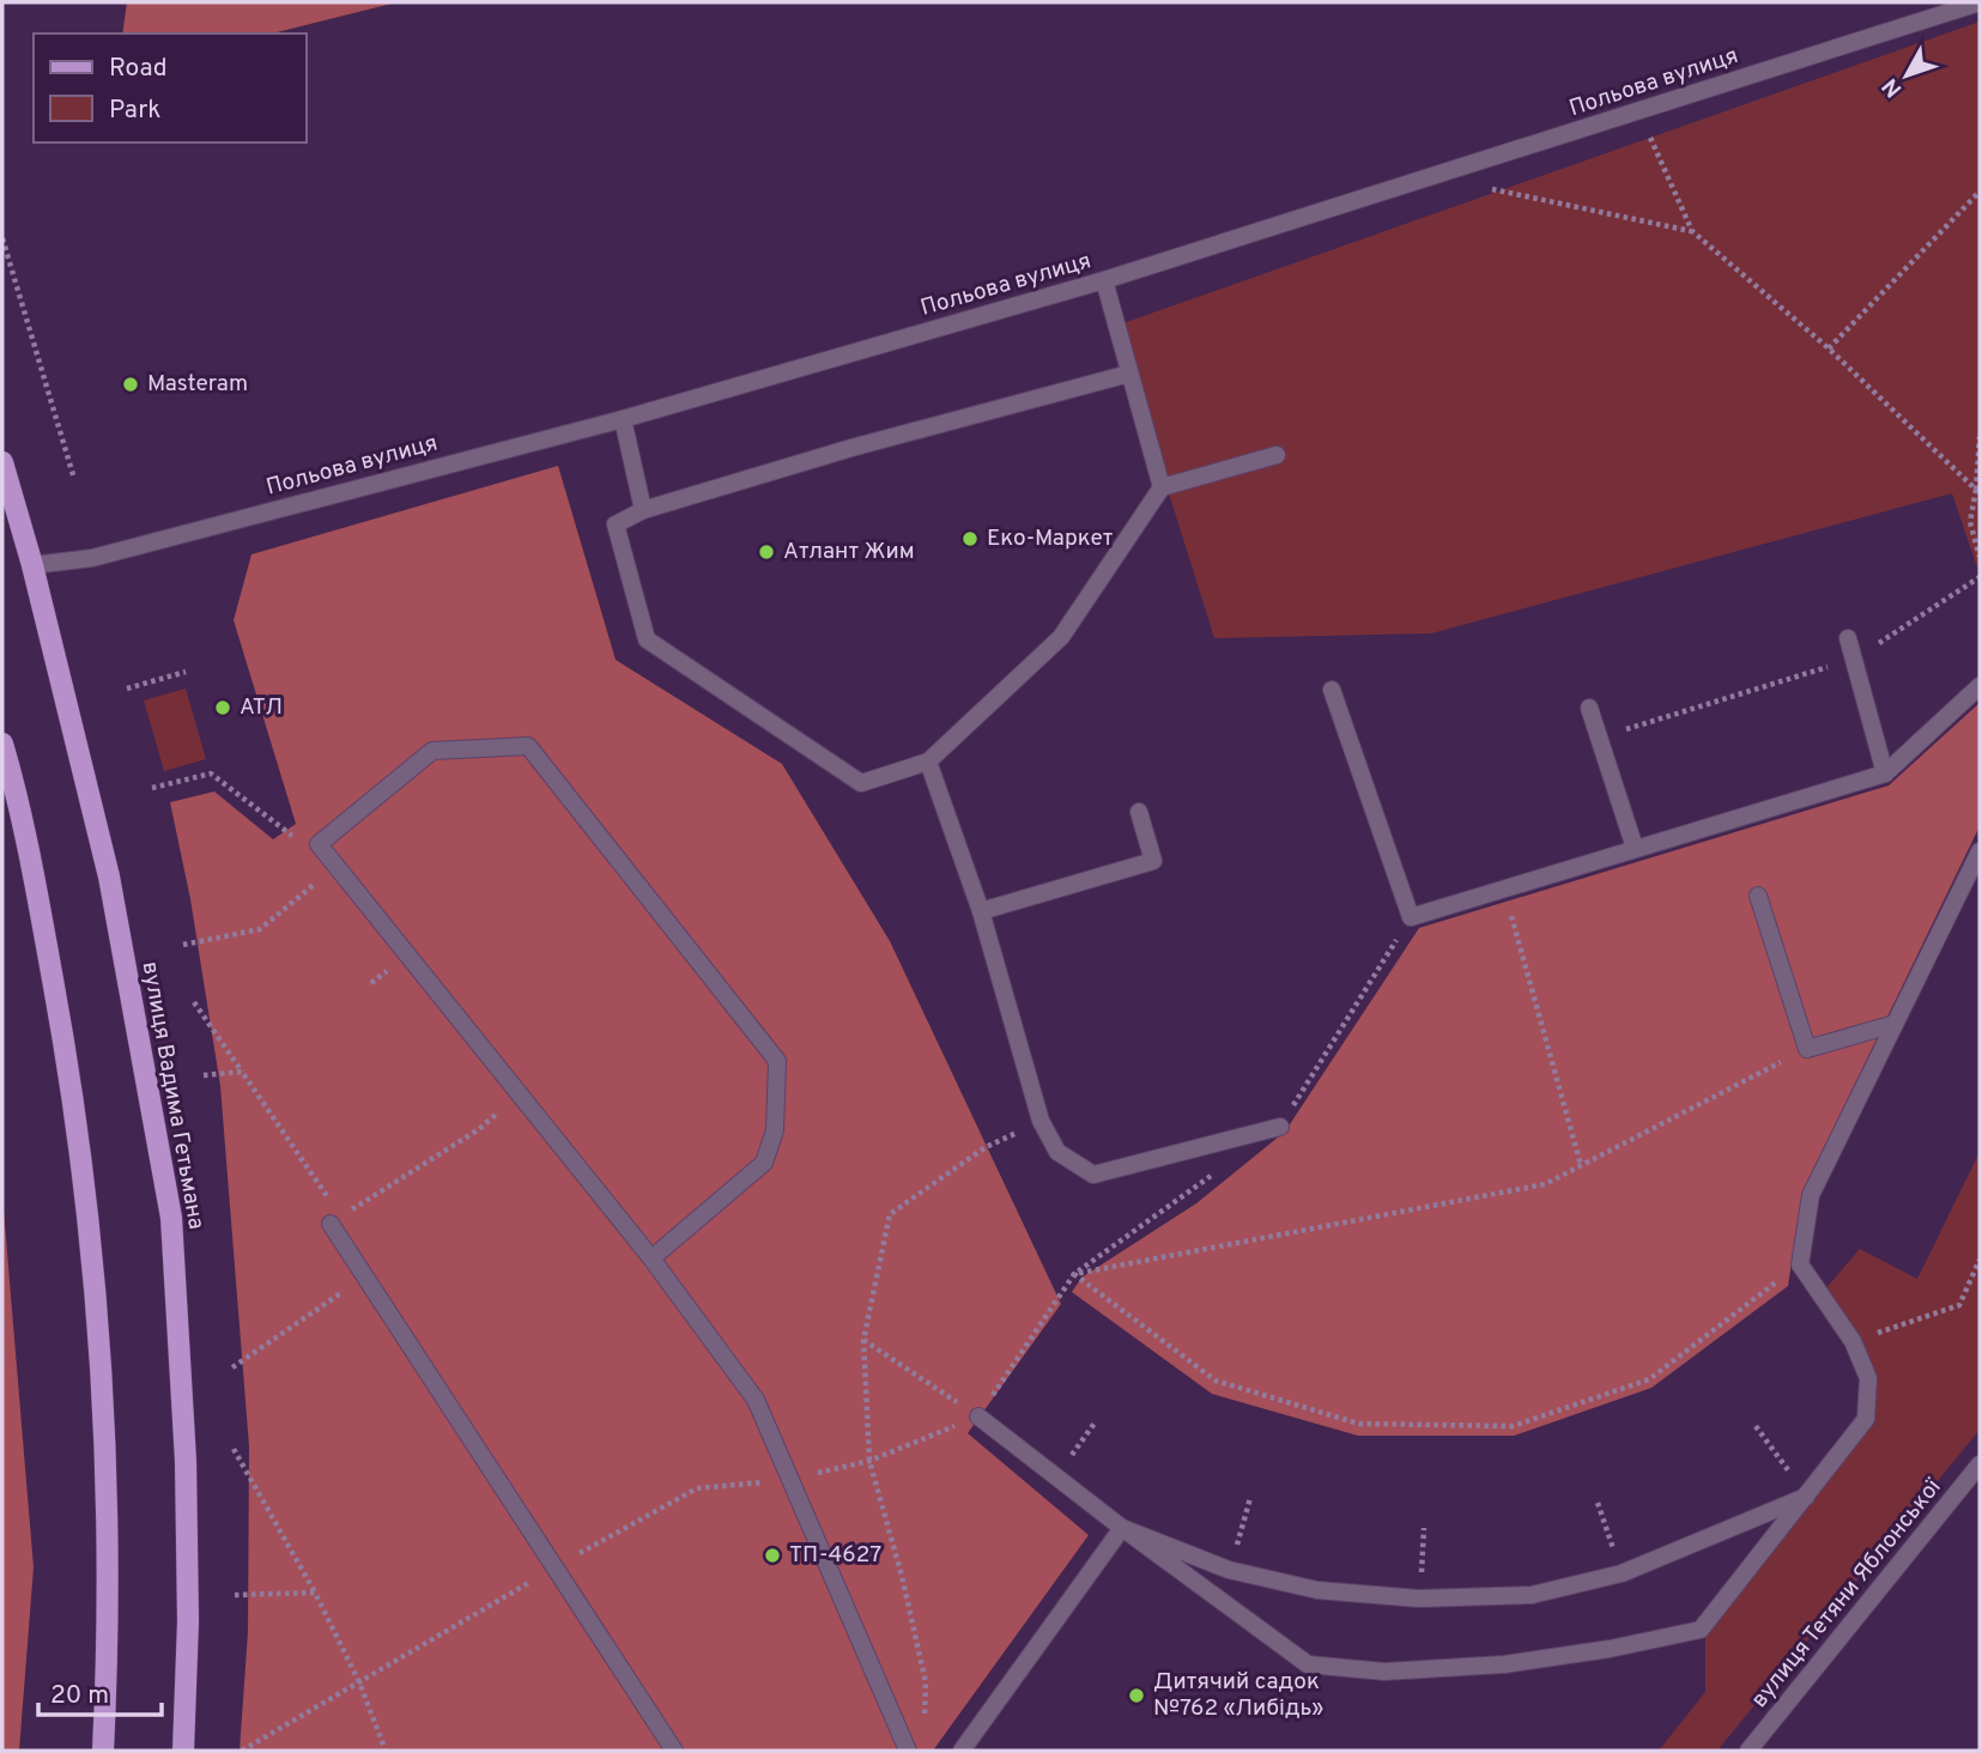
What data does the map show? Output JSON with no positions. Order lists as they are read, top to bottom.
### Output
{
  "streets": {
    "main road": ["вулиця Вадима Гетьмана"],
    "street": ["Польова вулиця", "вулиця Тетяни Яблонської"]
  },
  "crossings": [
    ["Польова вулиця", "вулиця Вадима Гетьмана"]
  ],
  "places": [
    "Masteram",
    "Еко-Маркет",
    "Атлант Жим",
    "АТЛ",
    "ТП-4627",
    "Дитячий садок №762 «Либідь»"
  ],
  "legend": ["Road", "Park"],
  "scale_bar": "20 m",
  "north": "bottom left"
}
